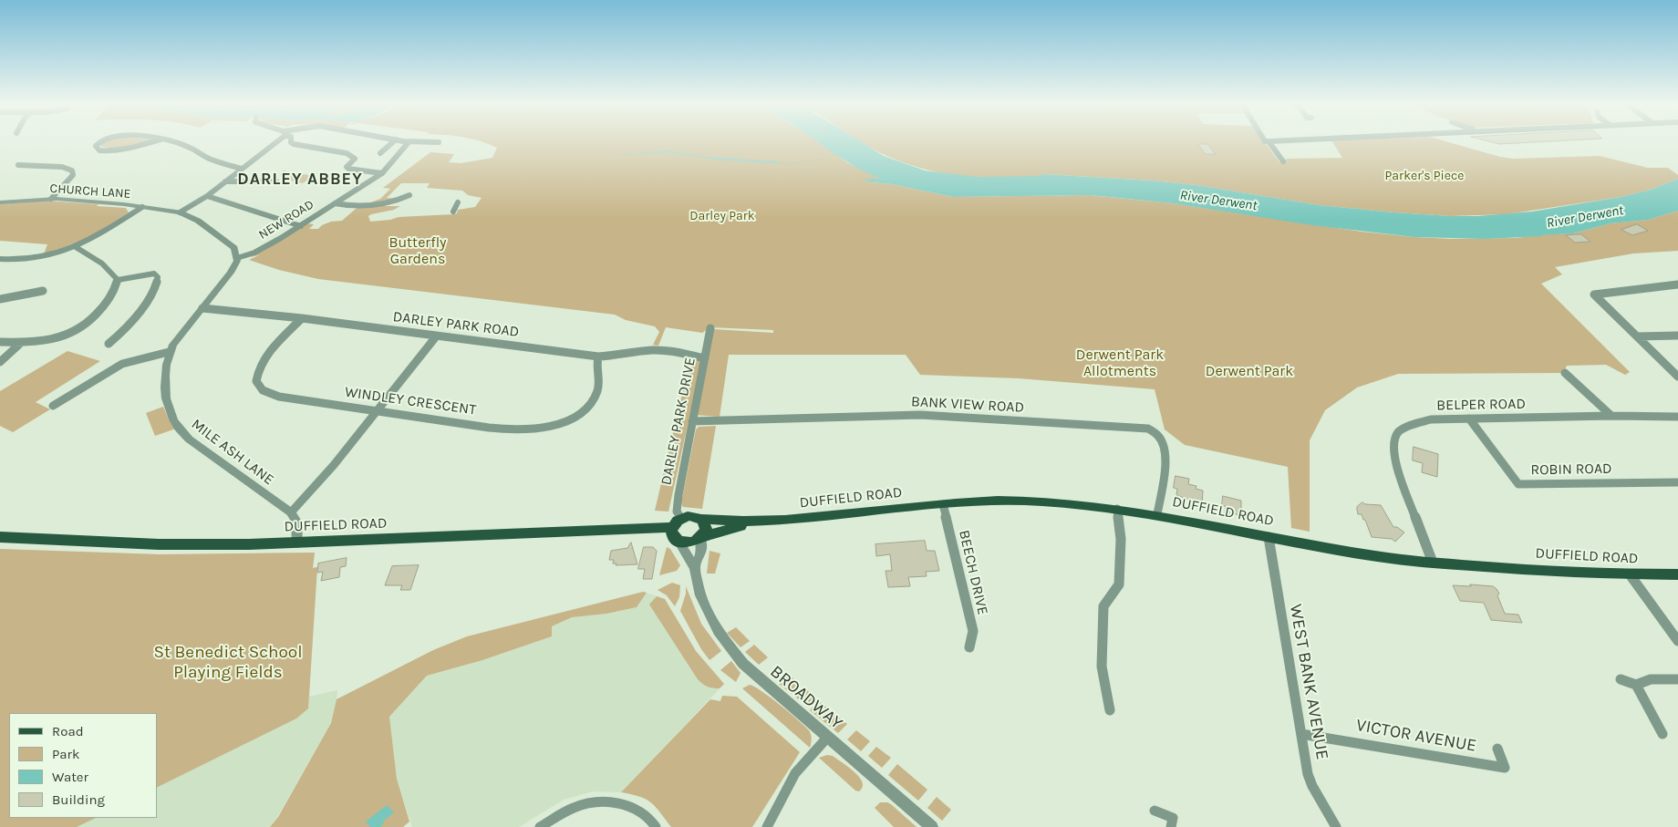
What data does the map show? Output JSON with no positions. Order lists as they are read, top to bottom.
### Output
{
  "streets": {
    "main road": ["DUFFIELD ROAD"],
    "street": [
      "CHURCH LANE",
      "NEW ROAD",
      "DARLEY PARK ROAD",
      "WINDLEY CRESCENT",
      "BANK VIEW ROAD",
      "BELPER ROAD",
      "DARLEY PARK DRIVE",
      "MILE ASH LANE",
      "ROBIN ROAD",
      "BEECH DRIVE",
      "WEST BANK AVENUE",
      "BROADWAY",
      "VICTOR AVENUE"
    ]
  },
  "crossings": [
    ["CHURCH LANE", "NEW ROAD"],
    ["CHURCH LANE", "MILE ASH LANE"],
    ["NEW ROAD", "MILE ASH LANE"],
    ["DARLEY PARK ROAD", "WINDLEY CRESCENT"],
    ["DARLEY PARK ROAD", "DARLEY PARK DRIVE"],
    ["DARLEY PARK ROAD", "MILE ASH LANE"],
    ["BANK VIEW ROAD", "DARLEY PARK DRIVE"],
    ["BANK VIEW ROAD", "DUFFIELD ROAD"],
    ["BELPER ROAD", "ROBIN ROAD"],
    ["BELPER ROAD", "DUFFIELD ROAD"],
    ["DARLEY PARK DRIVE", "DUFFIELD ROAD"],
    ["DARLEY PARK DRIVE", "BROADWAY"],
    ["DUFFIELD ROAD", "BEECH DRIVE"],
    ["DUFFIELD ROAD", "WEST BANK AVENUE"],
    ["DUFFIELD ROAD", "BROADWAY"],
    ["WEST BANK AVENUE", "VICTOR AVENUE"]
  ],
  "districts": ["DARLEY ABBEY"],
  "water": ["River Derwent"],
  "parks": [
    "Parker's Piece",
    "Darley Park",
    "Butterfly Gardens",
    "Derwent Park Allotments",
    "Derwent Park",
    "St Benedict School Playing Fields"
  ],
  "legend": [
    "Road",
    "Park",
    "Water",
    "Building"
  ]
}
